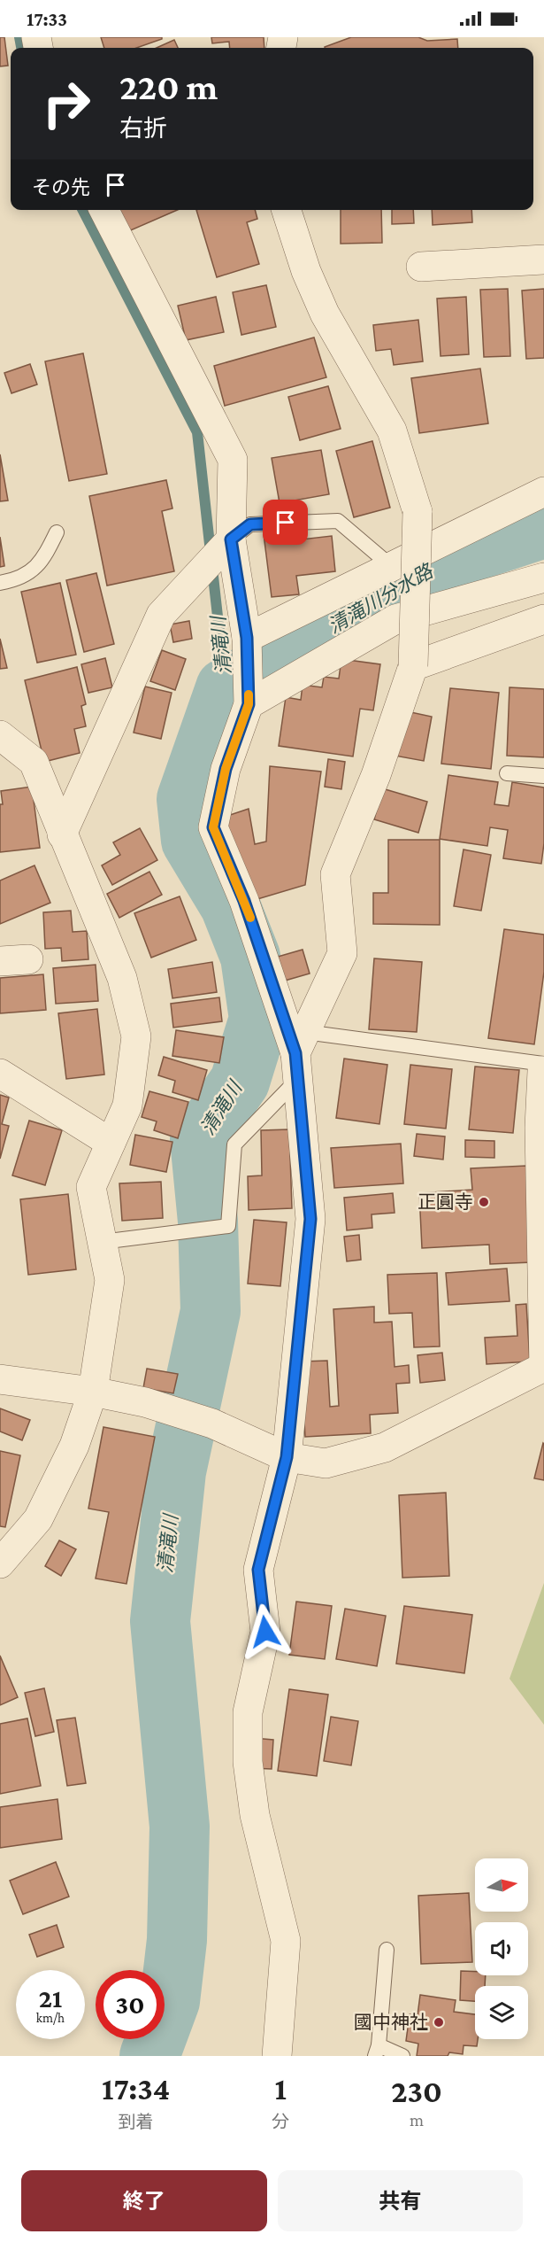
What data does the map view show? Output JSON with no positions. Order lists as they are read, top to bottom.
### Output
{
  "water": ["清滝川分水路", "清滝川"],
  "places": ["正圓寺", "國中神社"],
  "north": "right",
  "page": {
    "status": "17:33",
    "turn": ["220 m", "右折"],
    "then": "その先",
    "speed": "21 km/h",
    "limit": "30",
    "eta": [
      "17:34",
      "到着",
      "1",
      "分",
      "230",
      "m"
    ],
    "buttons": ["終了", "共有"]
  }
}
